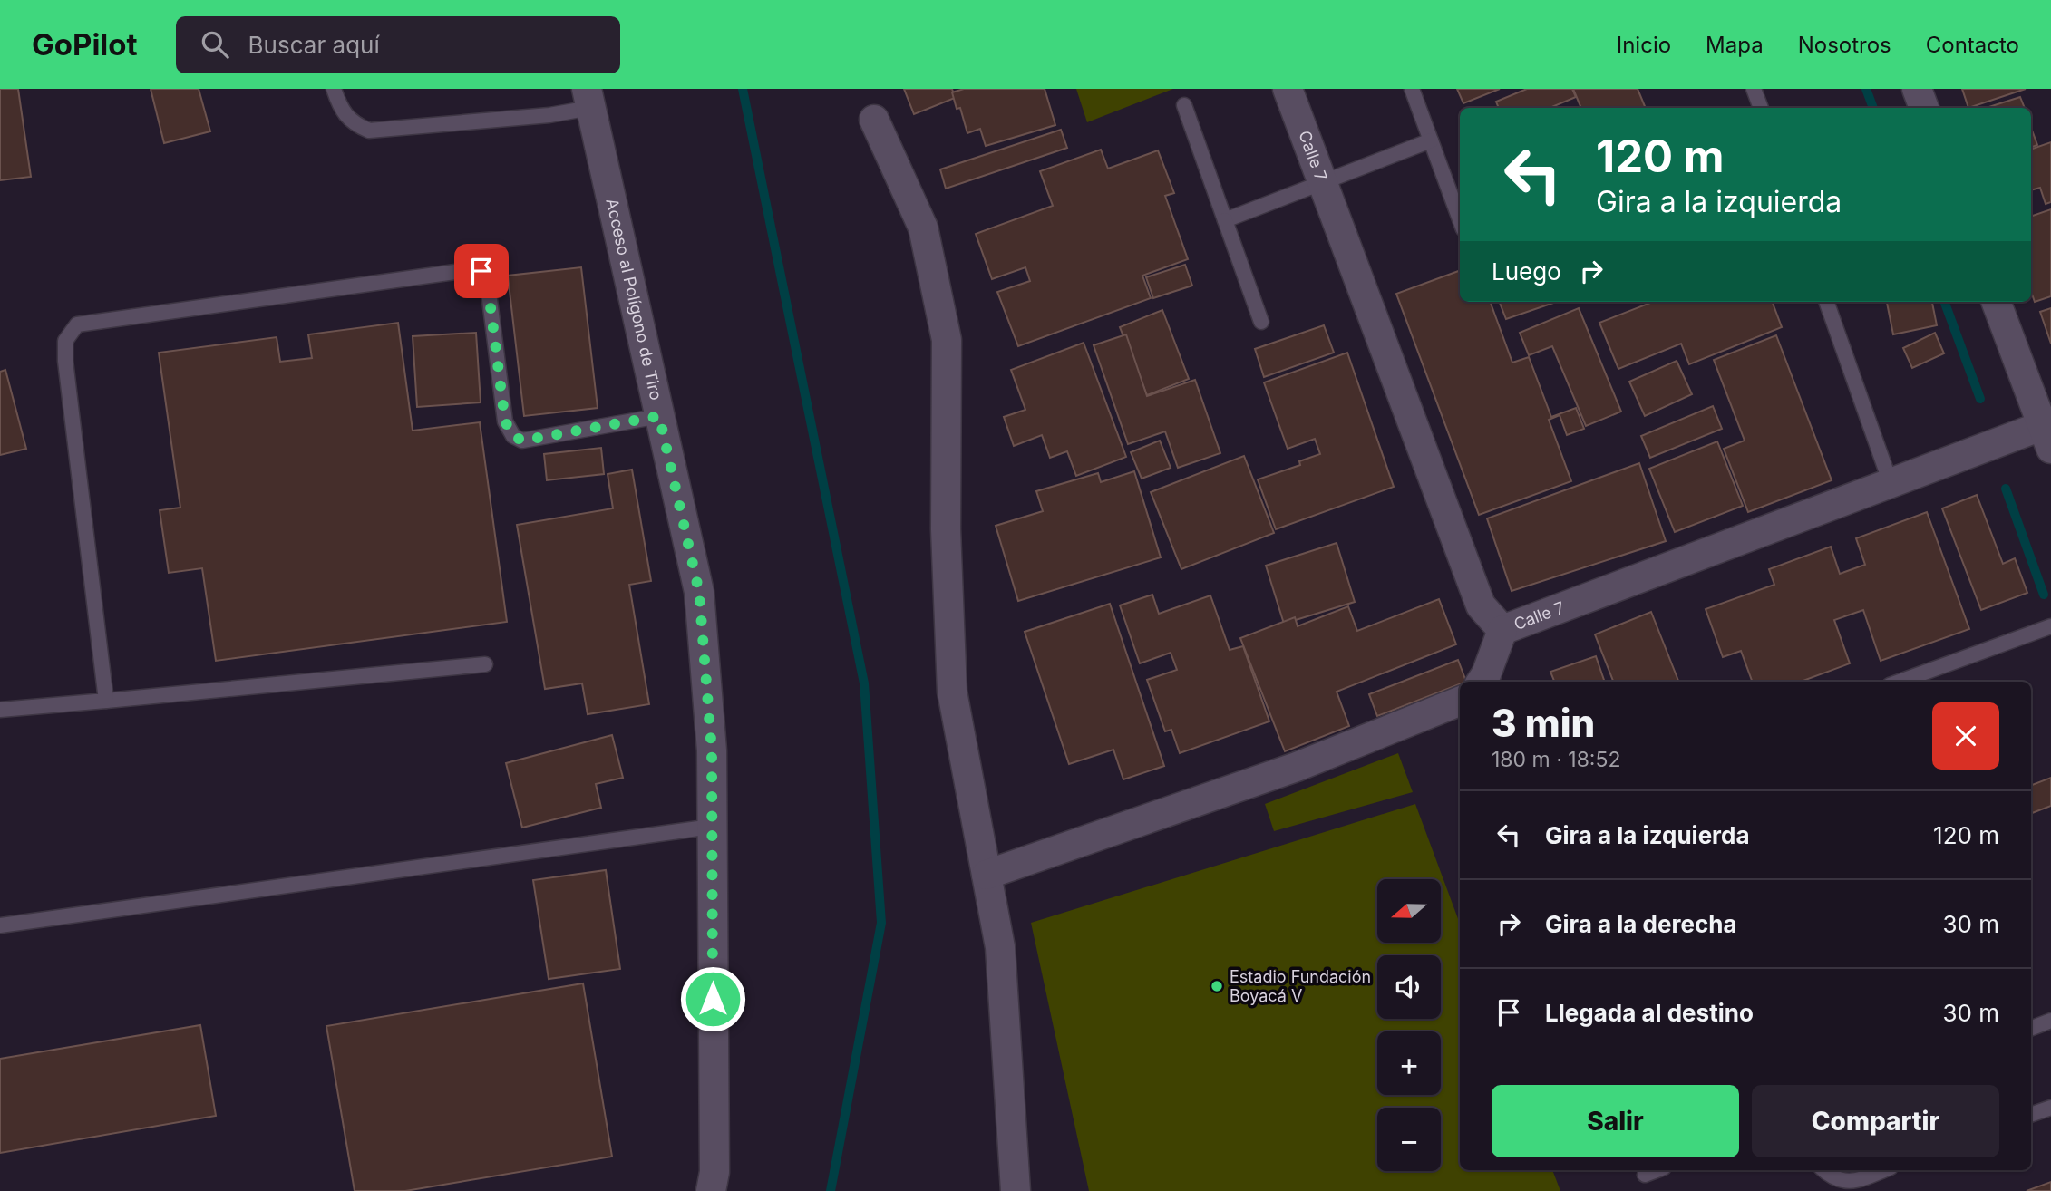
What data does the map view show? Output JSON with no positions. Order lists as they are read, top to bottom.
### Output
{
  "streets": {
    "street": ["Calle 7", "Acceso al Polígono de Tiro"]
  },
  "places": ["Estadio Fundación Boyacá V"],
  "north": "left",
  "page": {
    "header": "GoPilot",
    "search": "Buscar aquí",
    "nav": [
      "Inicio",
      "Mapa",
      "Nosotros",
      "Contacto"
    ],
    "turn": ["120 m", "Gira a la izquierda"],
    "then": "Luego",
    "heading": ["3 min", "180 m · 18:52"],
    "list": [
      {
        "name": "Gira a la izquierda",
        "value": "120 m"
      },
      {
        "name": "Gira a la derecha",
        "value": "30 m"
      },
      {
        "name": "Llegada al destino",
        "value": "30 m"
      }
    ],
    "map_buttons": ["+", "−"],
    "buttons": ["Salir", "Compartir"]
  }
}
